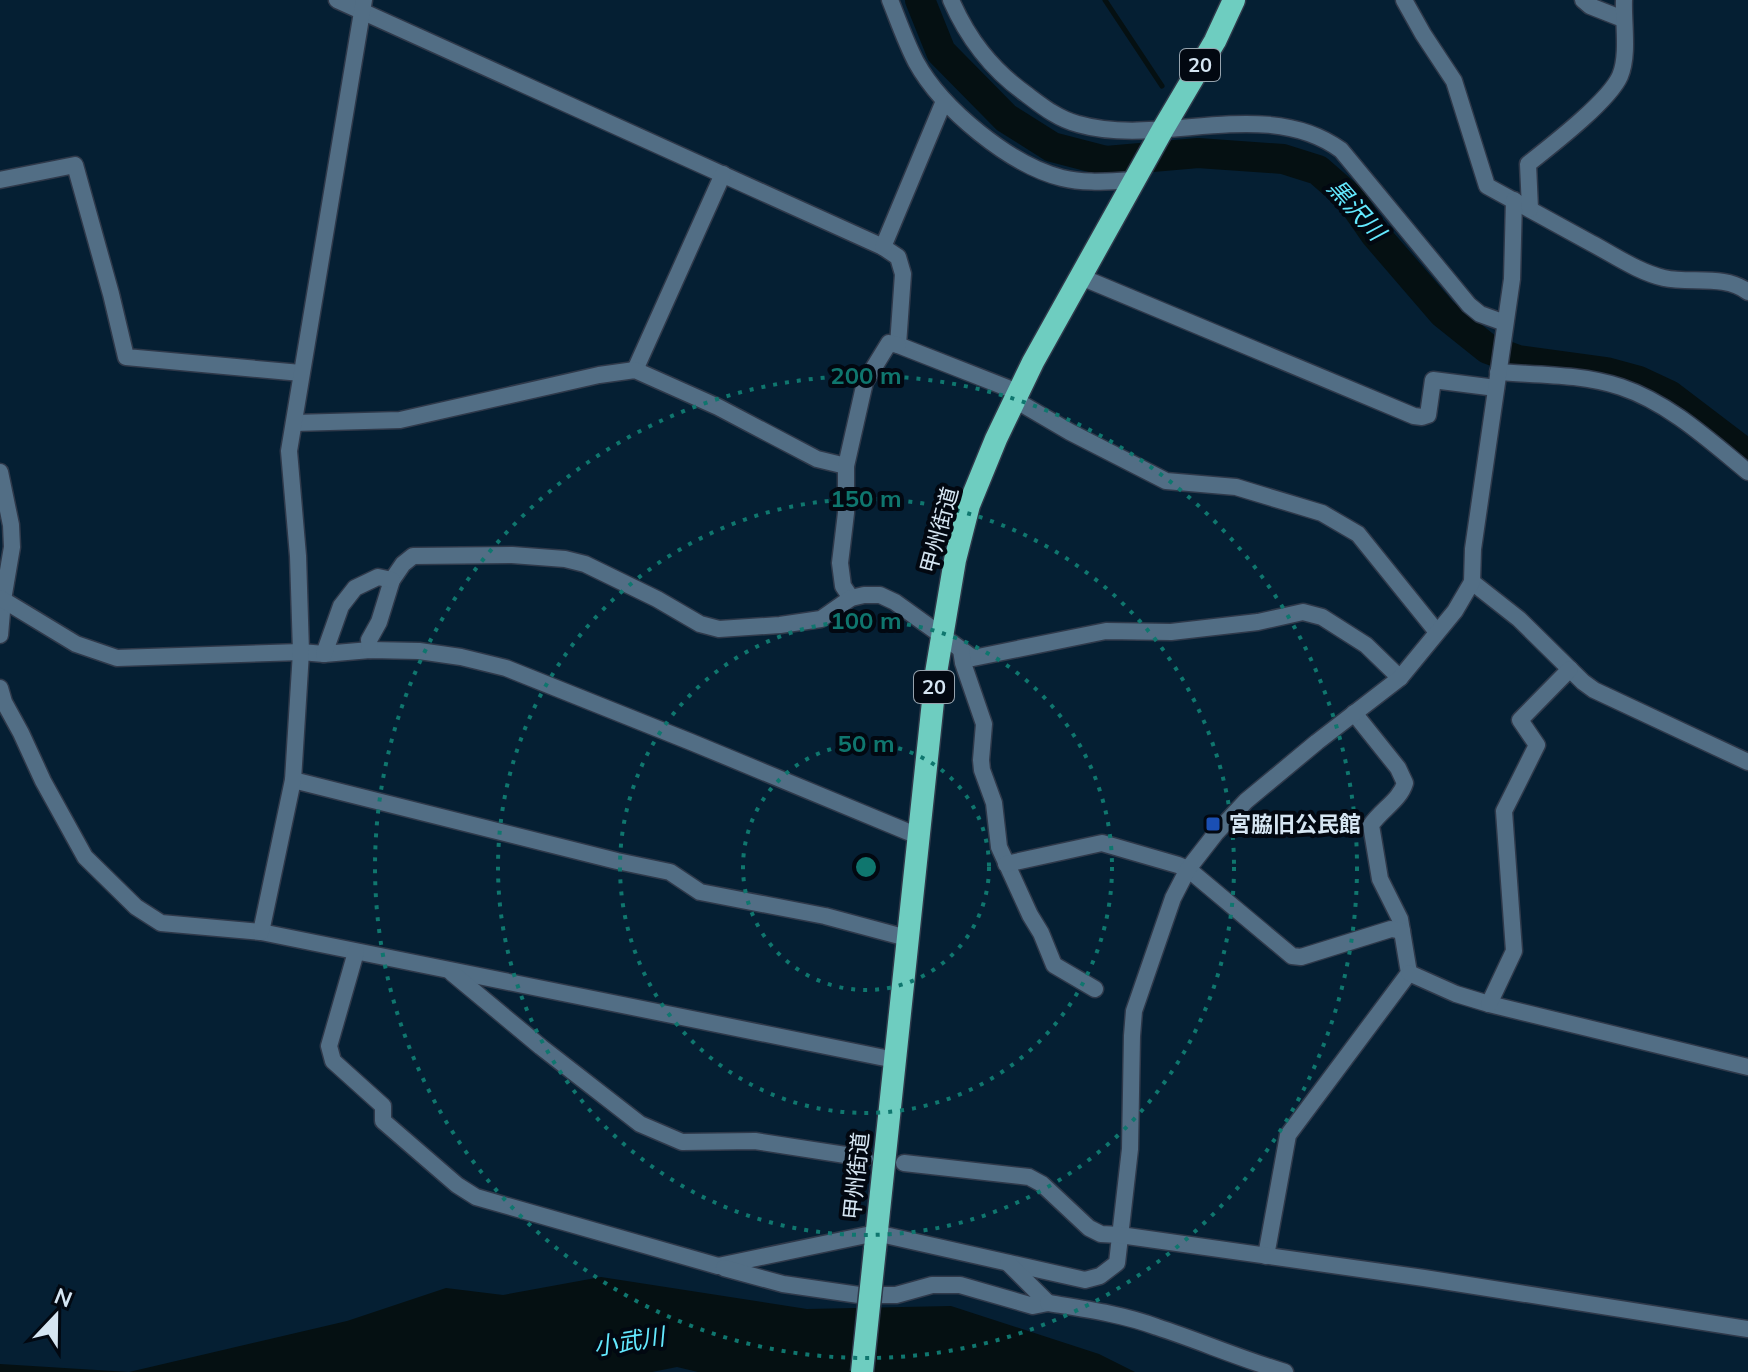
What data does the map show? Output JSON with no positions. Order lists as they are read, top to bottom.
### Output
{
  "streets": {
    "highway": ["20", "甲州街道"]
  },
  "water": ["黒沢川", "小武川"],
  "places": {
    "transit": ["宮脇旧公民館"]
  },
  "north": "top",
  "rings": [
    "200 m",
    "150 m",
    "100 m",
    "50 m"
  ]
}
